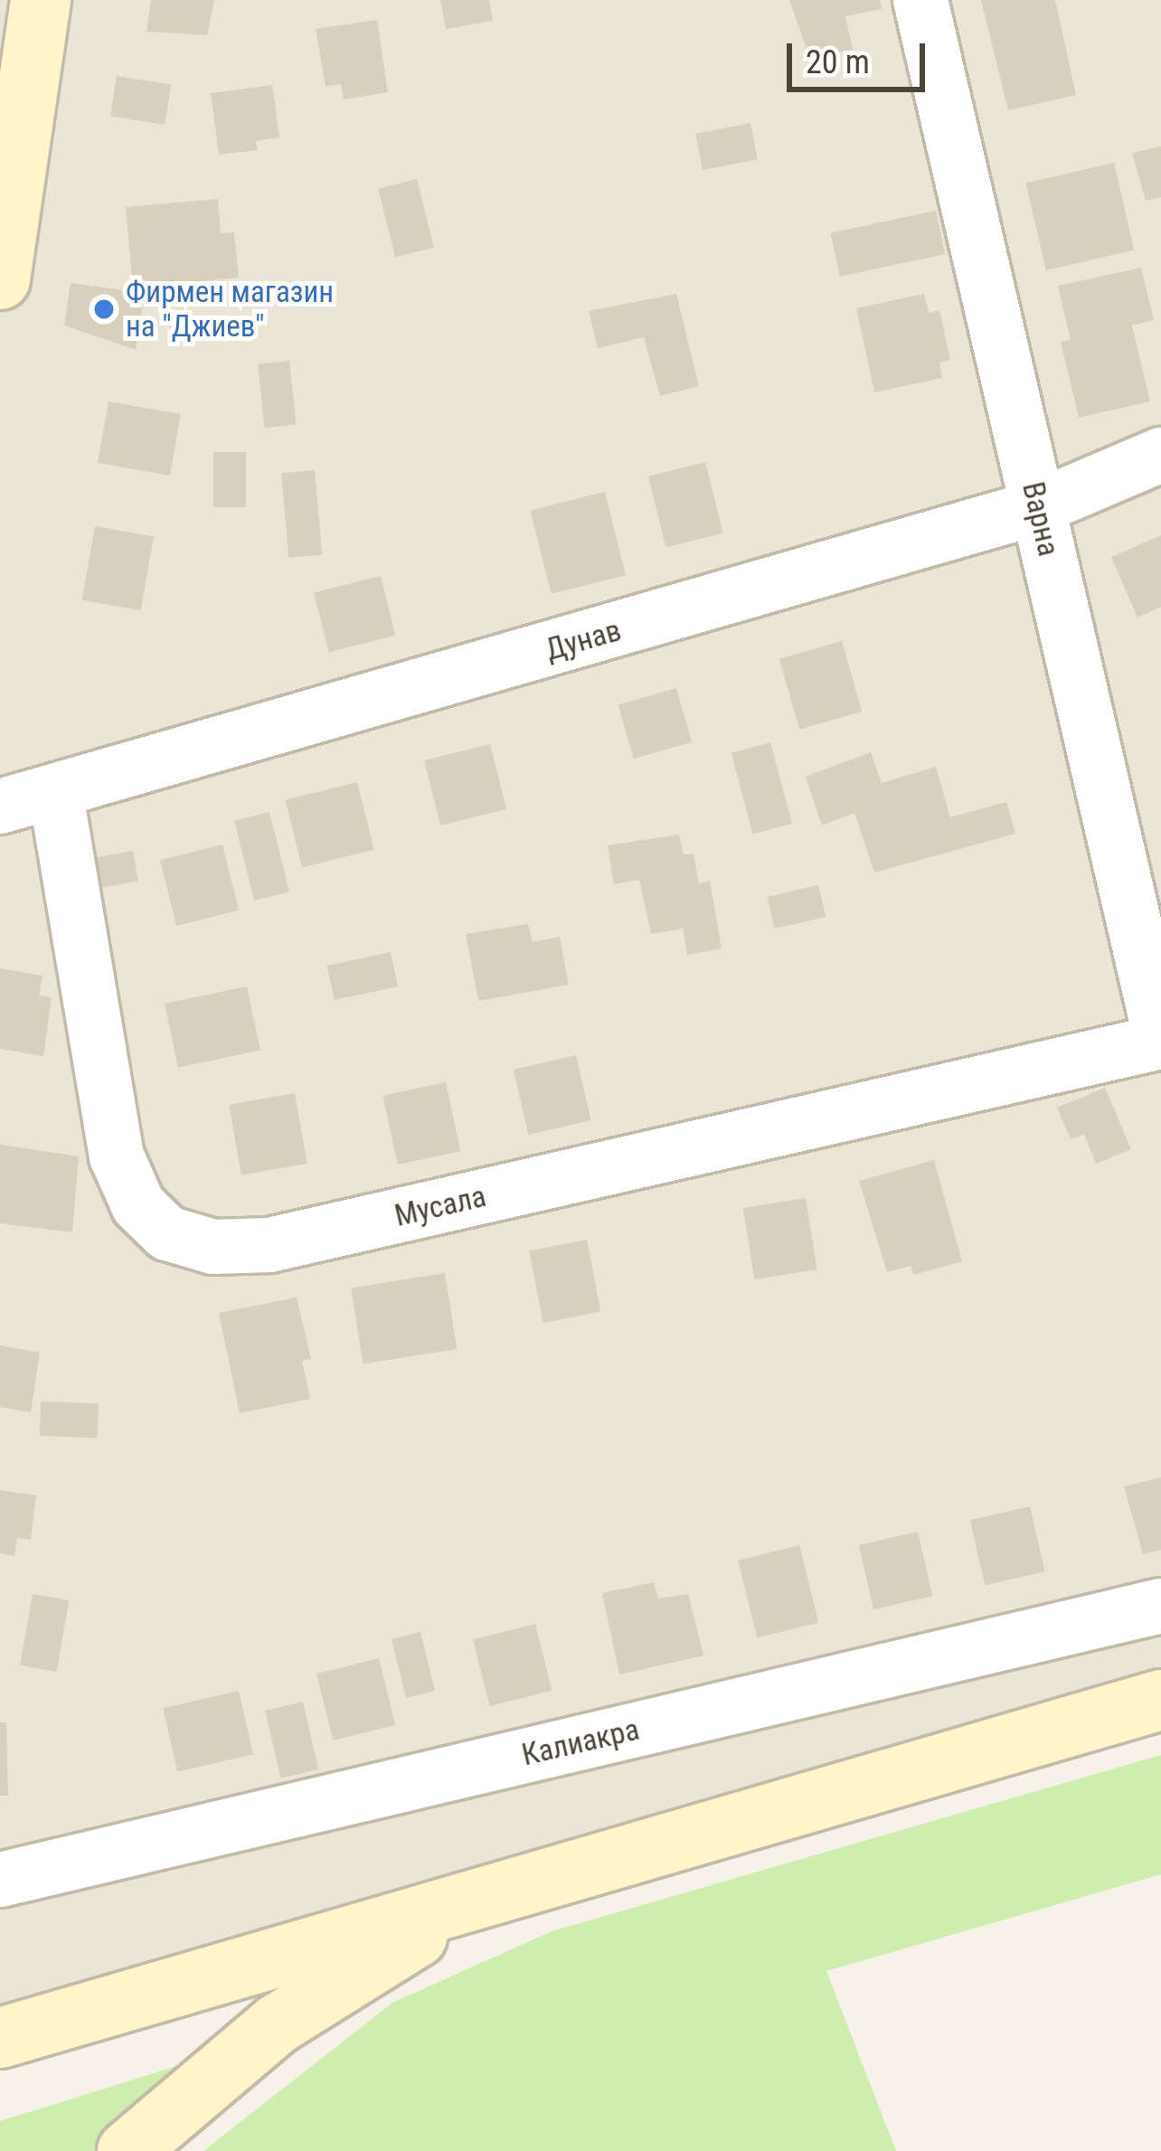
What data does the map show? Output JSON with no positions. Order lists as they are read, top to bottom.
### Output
{
  "streets": {
    "street": [
      "Варна",
      "Дунав",
      "Мусала",
      "Калиакра"
    ]
  },
  "crossings": [
    ["Варна", "Дунав"],
    ["Варна", "Мусала"],
    ["Дунав", "Мусала"]
  ],
  "places": ["Фирмен магазин на \"Джиев\""],
  "scale_bar": "20 m"
}
